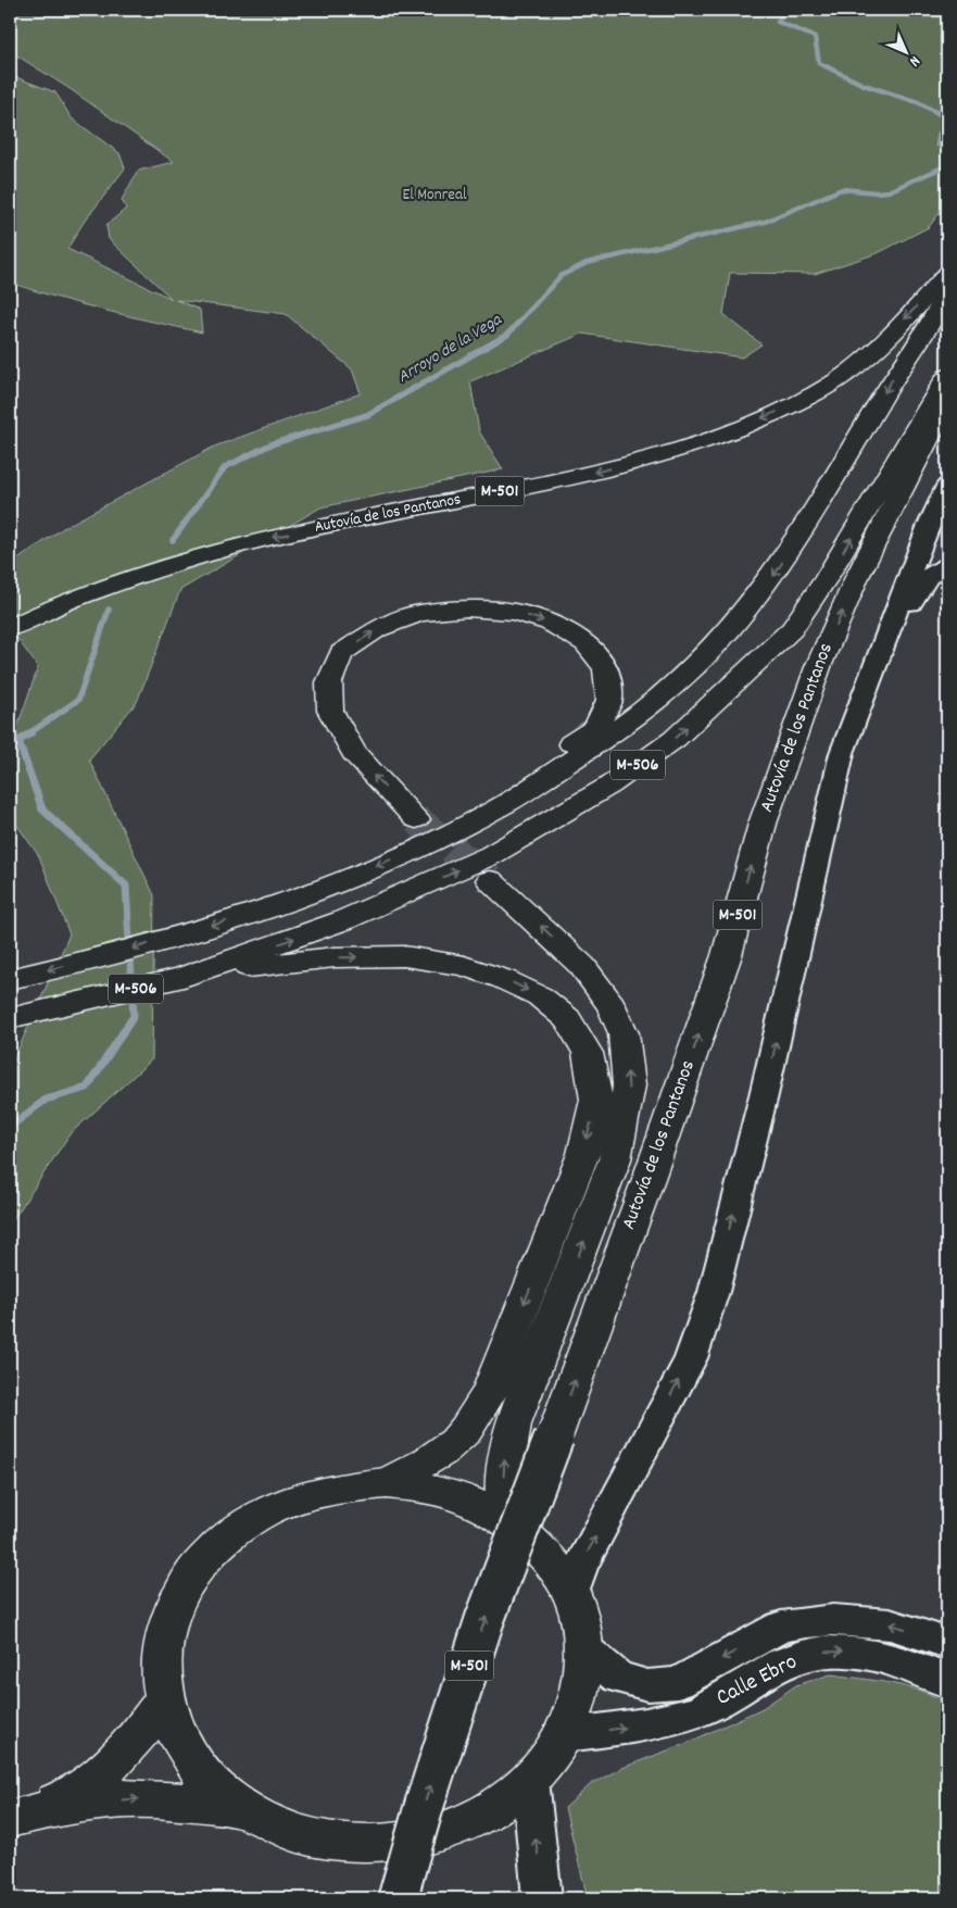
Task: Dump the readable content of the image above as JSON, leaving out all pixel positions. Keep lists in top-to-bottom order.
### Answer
{
  "streets": {
    "main road": ["M-501", "Autovía de los Pantanos", "M-506"],
    "street": ["Calle Ebro"]
  },
  "water": ["Arroyo de la Vega"],
  "parks": ["El Monreal"],
  "north": "bottom right"
}
